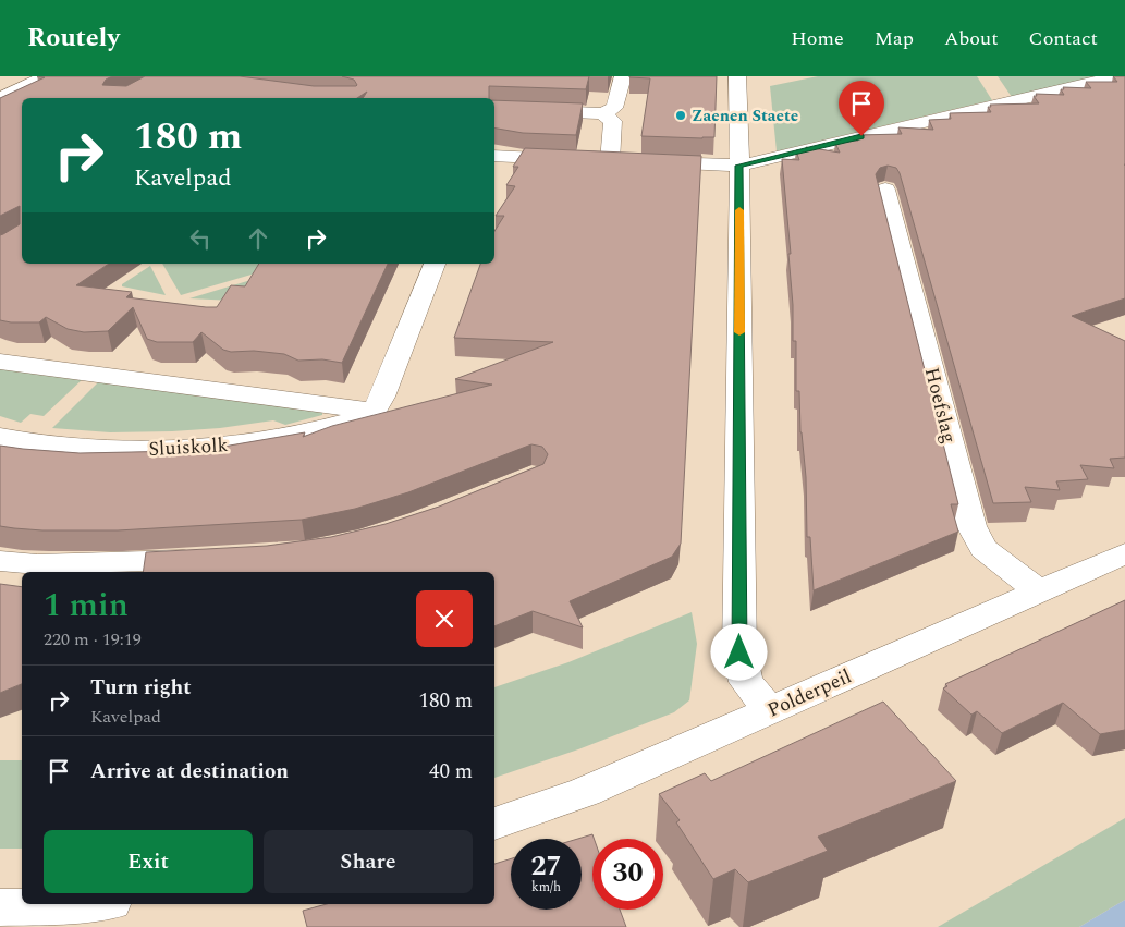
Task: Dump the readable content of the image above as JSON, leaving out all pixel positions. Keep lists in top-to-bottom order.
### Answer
{
  "streets": {
    "street": ["Hoefslag", "Sluiskolk", "Polderpeil"]
  },
  "crossings": [
    ["Hoefslag", "Polderpeil"]
  ],
  "places": ["Zaenen Staete"],
  "page": {
    "header": "Routely",
    "nav": [
      "Home",
      "Map",
      "About",
      "Contact"
    ],
    "turn": ["180 m", "Kavelpad"],
    "heading": ["1 min", "220 m · 19:19"],
    "list": [
      {
        "name": "Turn right",
        "note": "Kavelpad",
        "value": "180 m"
      },
      {
        "name": "Arrive at destination",
        "value": "40 m"
      }
    ],
    "buttons": ["Exit", "Share"],
    "speed": "27 km/h",
    "limit": "30"
  }
}
